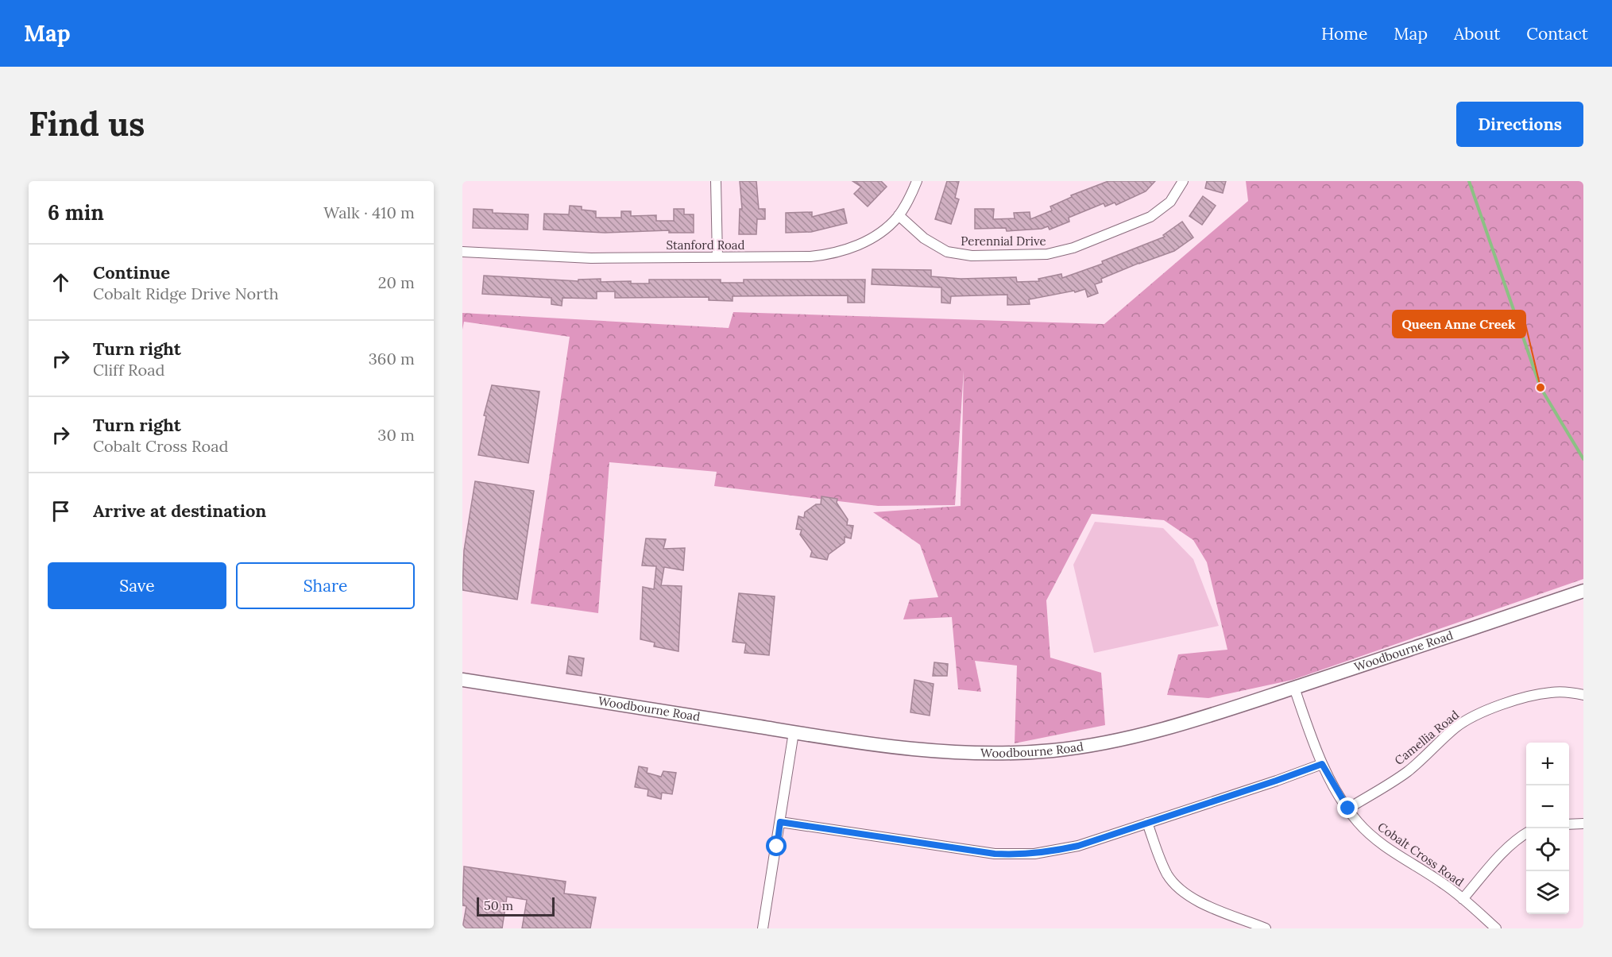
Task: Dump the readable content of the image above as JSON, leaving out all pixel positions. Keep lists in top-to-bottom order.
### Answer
{
  "streets": {
    "main road": ["Woodbourne Road"],
    "street": [
      "Perennial Drive",
      "Stanford Road",
      "Camellia Road",
      "Cobalt Cross Road"
    ]
  },
  "crossings": [
    ["Perennial Drive", "Stanford Road"],
    ["Woodbourne Road", "Cobalt Cross Road"],
    ["Camellia Road", "Cobalt Cross Road"]
  ],
  "places": ["Queen Anne Creek"],
  "scale_bar": "50 m",
  "page": {
    "header": "Map",
    "nav": [
      "Home",
      "Map",
      "About",
      "Contact"
    ],
    "buttons": [
      "Directions",
      ["Save", "Share"]
    ],
    "title": "Find us",
    "heading": ["6 min", "Walk · 410 m"],
    "list": [
      ["Continue", "Cobalt Ridge Drive North", "20 m"],
      ["Turn right", "Cliff Road", "360 m"],
      ["Turn right", "Cobalt Cross Road", "30 m"],
      "Arrive at destination"
    ],
    "map_buttons": ["+", "−"],
    "scale": "50 m"
  }
}
